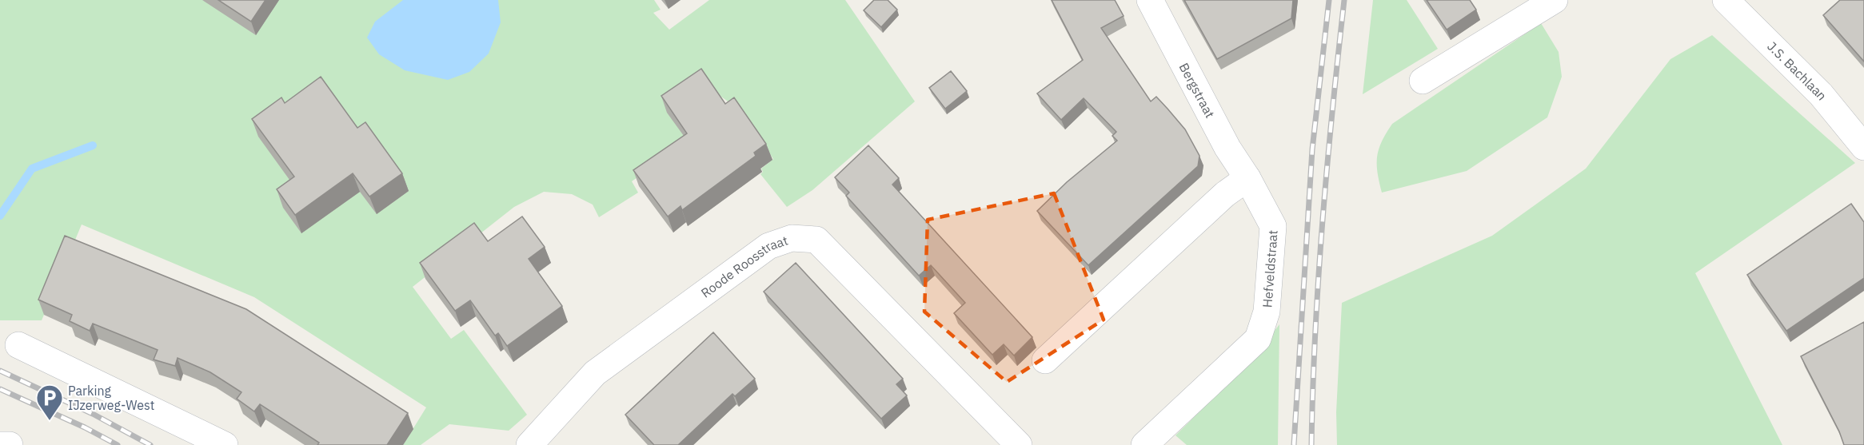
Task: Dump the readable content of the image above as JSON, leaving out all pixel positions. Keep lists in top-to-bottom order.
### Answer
{
  "streets": {
    "street": [
      "J.S. Bachlaan",
      "Bergstraat",
      "Roode Roosstraat",
      "Hefveldstraat"
    ]
  },
  "crossings": [
    ["Bergstraat", "Hefveldstraat"]
  ],
  "places": {
    "parking": ["Parking IJzerweg-West"]
  }
}
